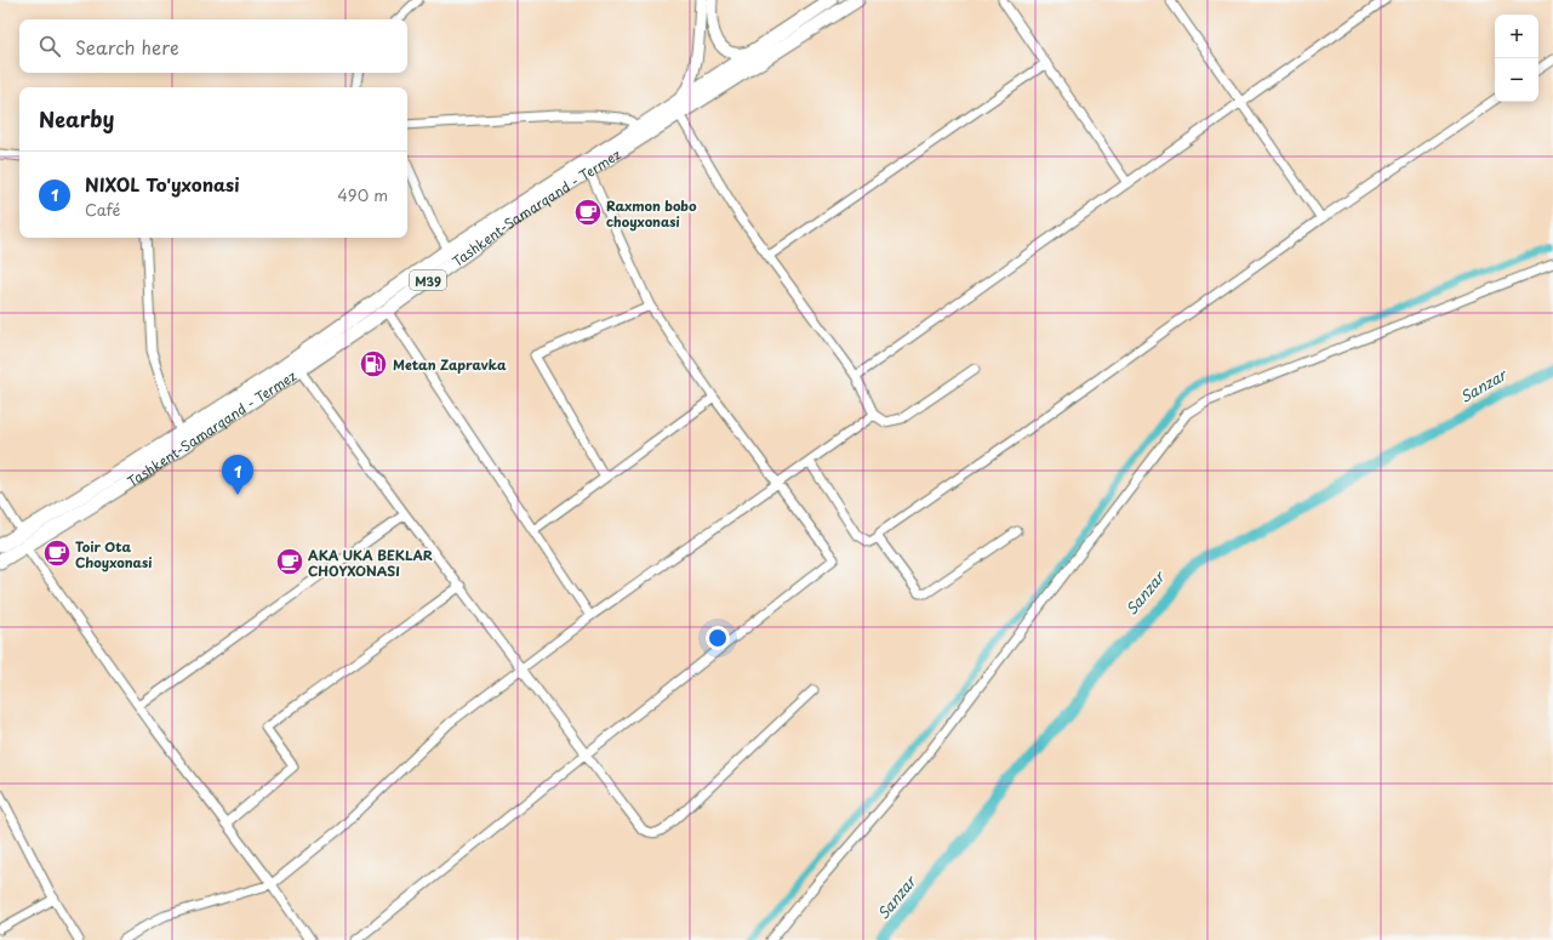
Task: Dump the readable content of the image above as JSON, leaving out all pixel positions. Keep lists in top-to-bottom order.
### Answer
{
  "streets": {
    "highway": ["Tashkent-Samarqand - Termez", "M39"]
  },
  "water": ["Sanzar"],
  "places": {
    "cafe": ["Raxmon bobo choyxonasi", "Toir Ota Choyxonasi", "AKA UKA BEKLAR CHOYXONASI"],
    "fuel station": ["Metan Zapravka"]
  },
  "page": {
    "map_buttons": ["+", "−"],
    "search": "Search here",
    "heading": "Nearby",
    "list": [
      {
        "mark": "1",
        "name": "NIXOL To'yxonasi",
        "note": "Café",
        "value": "490 m"
      }
    ],
    "pins": "1"
  }
}
